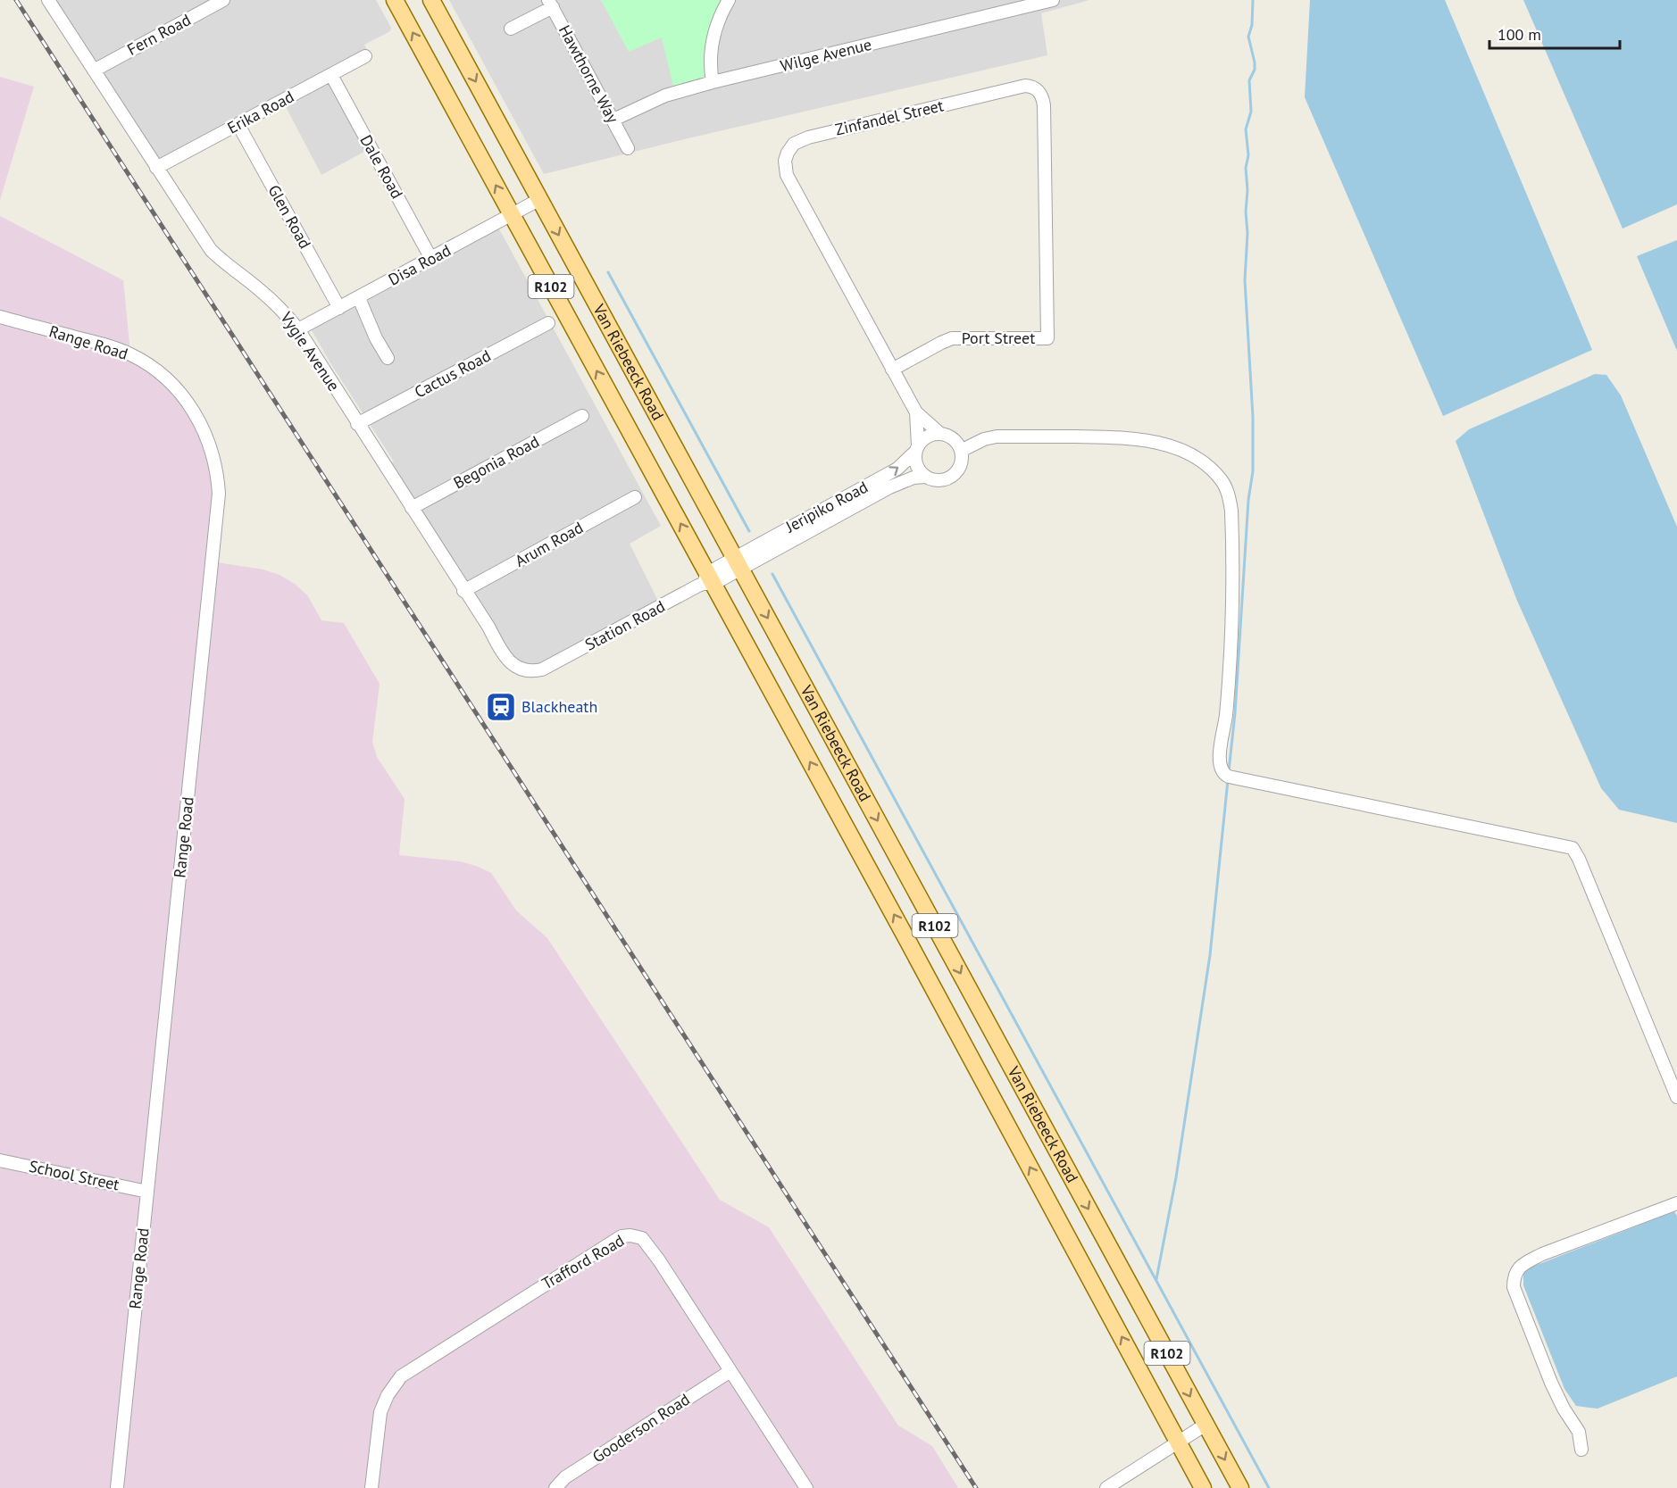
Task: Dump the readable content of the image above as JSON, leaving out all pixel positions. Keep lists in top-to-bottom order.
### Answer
{
  "streets": {
    "main road": ["R102", "Van Riebeeck Road"],
    "street": [
      "Fern Road",
      "Wilge Avenue",
      "Hawthorne Way",
      "Erika Road",
      "Zinfandel Street",
      "Dale Road",
      "Glen Road",
      "Disa Road",
      "Port Street",
      "Range Road",
      "Vygie Avenue",
      "Cactus Road",
      "Begonia Road",
      "Jeripiko Road",
      "Arum Road",
      "Station Road",
      "School Street",
      "Trafford Road",
      "Gooderson Road"
    ]
  },
  "crossings": [
    ["Fern Road", "Vygie Avenue"],
    ["Wilge Avenue", "Hawthorne Way"],
    ["Erika Road", "Dale Road"],
    ["Erika Road", "Glen Road"],
    ["Erika Road", "Vygie Avenue"],
    ["Zinfandel Street", "Port Street"],
    ["Zinfandel Street", "Jeripiko Road"],
    ["Dale Road", "Disa Road"],
    ["Glen Road", "Disa Road"],
    ["Disa Road", "Vygie Avenue"],
    ["Disa Road", "Van Riebeeck Road"],
    ["Range Road", "School Street"],
    ["Vygie Avenue", "Cactus Road"],
    ["Vygie Avenue", "Begonia Road"],
    ["Vygie Avenue", "Arum Road"],
    ["Vygie Avenue", "Station Road"],
    ["Van Riebeeck Road", "Jeripiko Road"],
    ["Van Riebeeck Road", "Station Road"],
    ["Jeripiko Road", "Station Road"],
    ["Trafford Road", "Gooderson Road"]
  ],
  "places": {
    "station": ["Blackheath"]
  },
  "scale_bar": "100 m"
}
